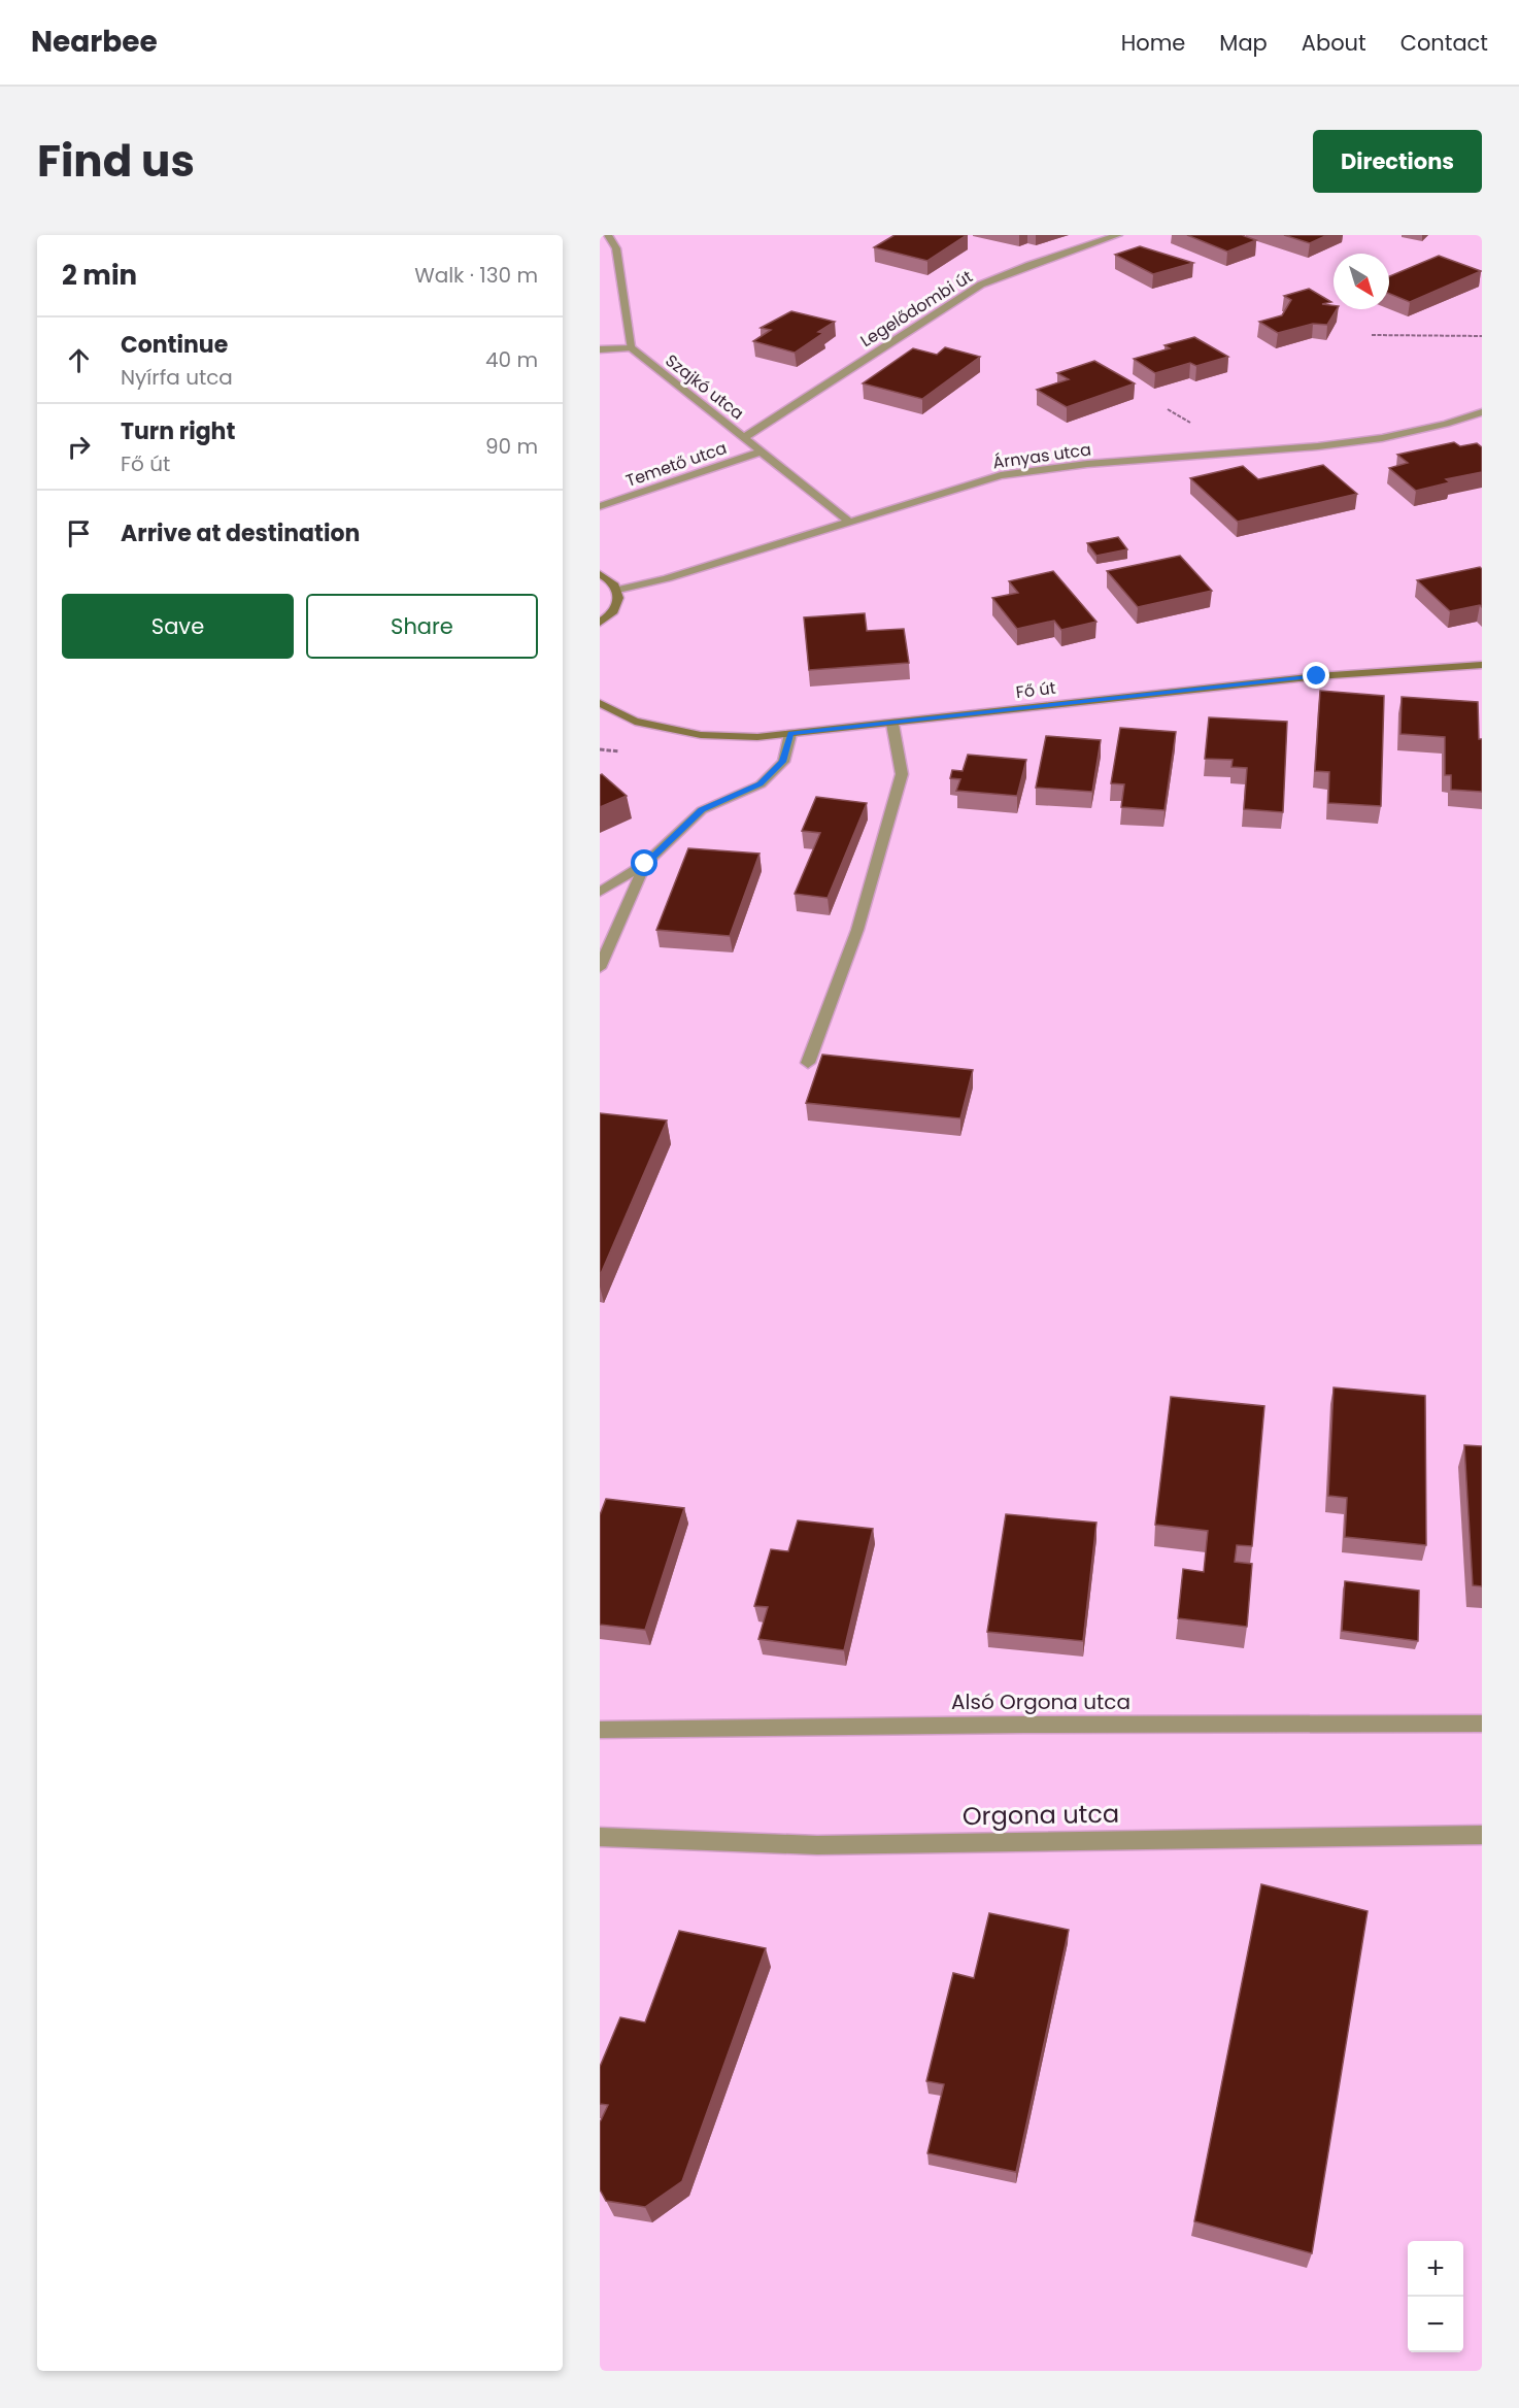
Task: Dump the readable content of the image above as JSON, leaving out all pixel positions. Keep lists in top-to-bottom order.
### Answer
{
  "streets": {
    "main road": ["Fő út"],
    "street": [
      "Legelődombi út",
      "Szajkó utca",
      "Árnyas utca",
      "Temető utca",
      "Alsó Orgona utca",
      "Orgona utca"
    ]
  },
  "crossings": [
    ["Legelődombi út", "Szajkó utca"],
    ["Szajkó utca", "Árnyas utca"],
    ["Szajkó utca", "Temető utca"]
  ],
  "north": "bottom right",
  "page": {
    "header": "Nearbee",
    "nav": [
      "Home",
      "Map",
      "About",
      "Contact"
    ],
    "title": "Find us",
    "buttons": [
      "Directions",
      ["Save", "Share"]
    ],
    "heading": ["2 min", "Walk · 130 m"],
    "list": [
      ["Continue", "Nyírfa utca", "40 m"],
      ["Turn right", "Fő út", "90 m"],
      "Arrive at destination"
    ],
    "map_buttons": ["+", "−"]
  }
}
